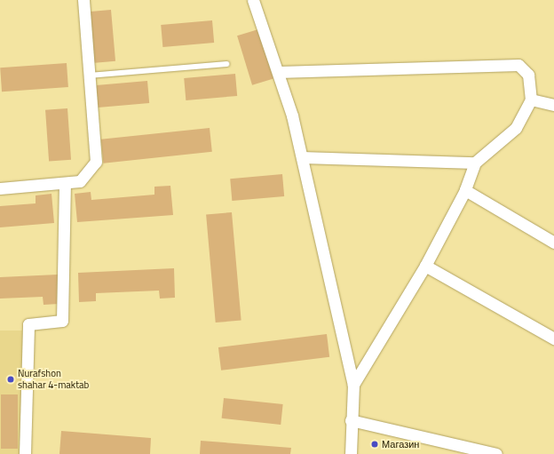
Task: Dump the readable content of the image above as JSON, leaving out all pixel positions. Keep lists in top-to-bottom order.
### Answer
{
  "places": ["Nurafshon shahar 4-maktab", "Магазин"]
}
